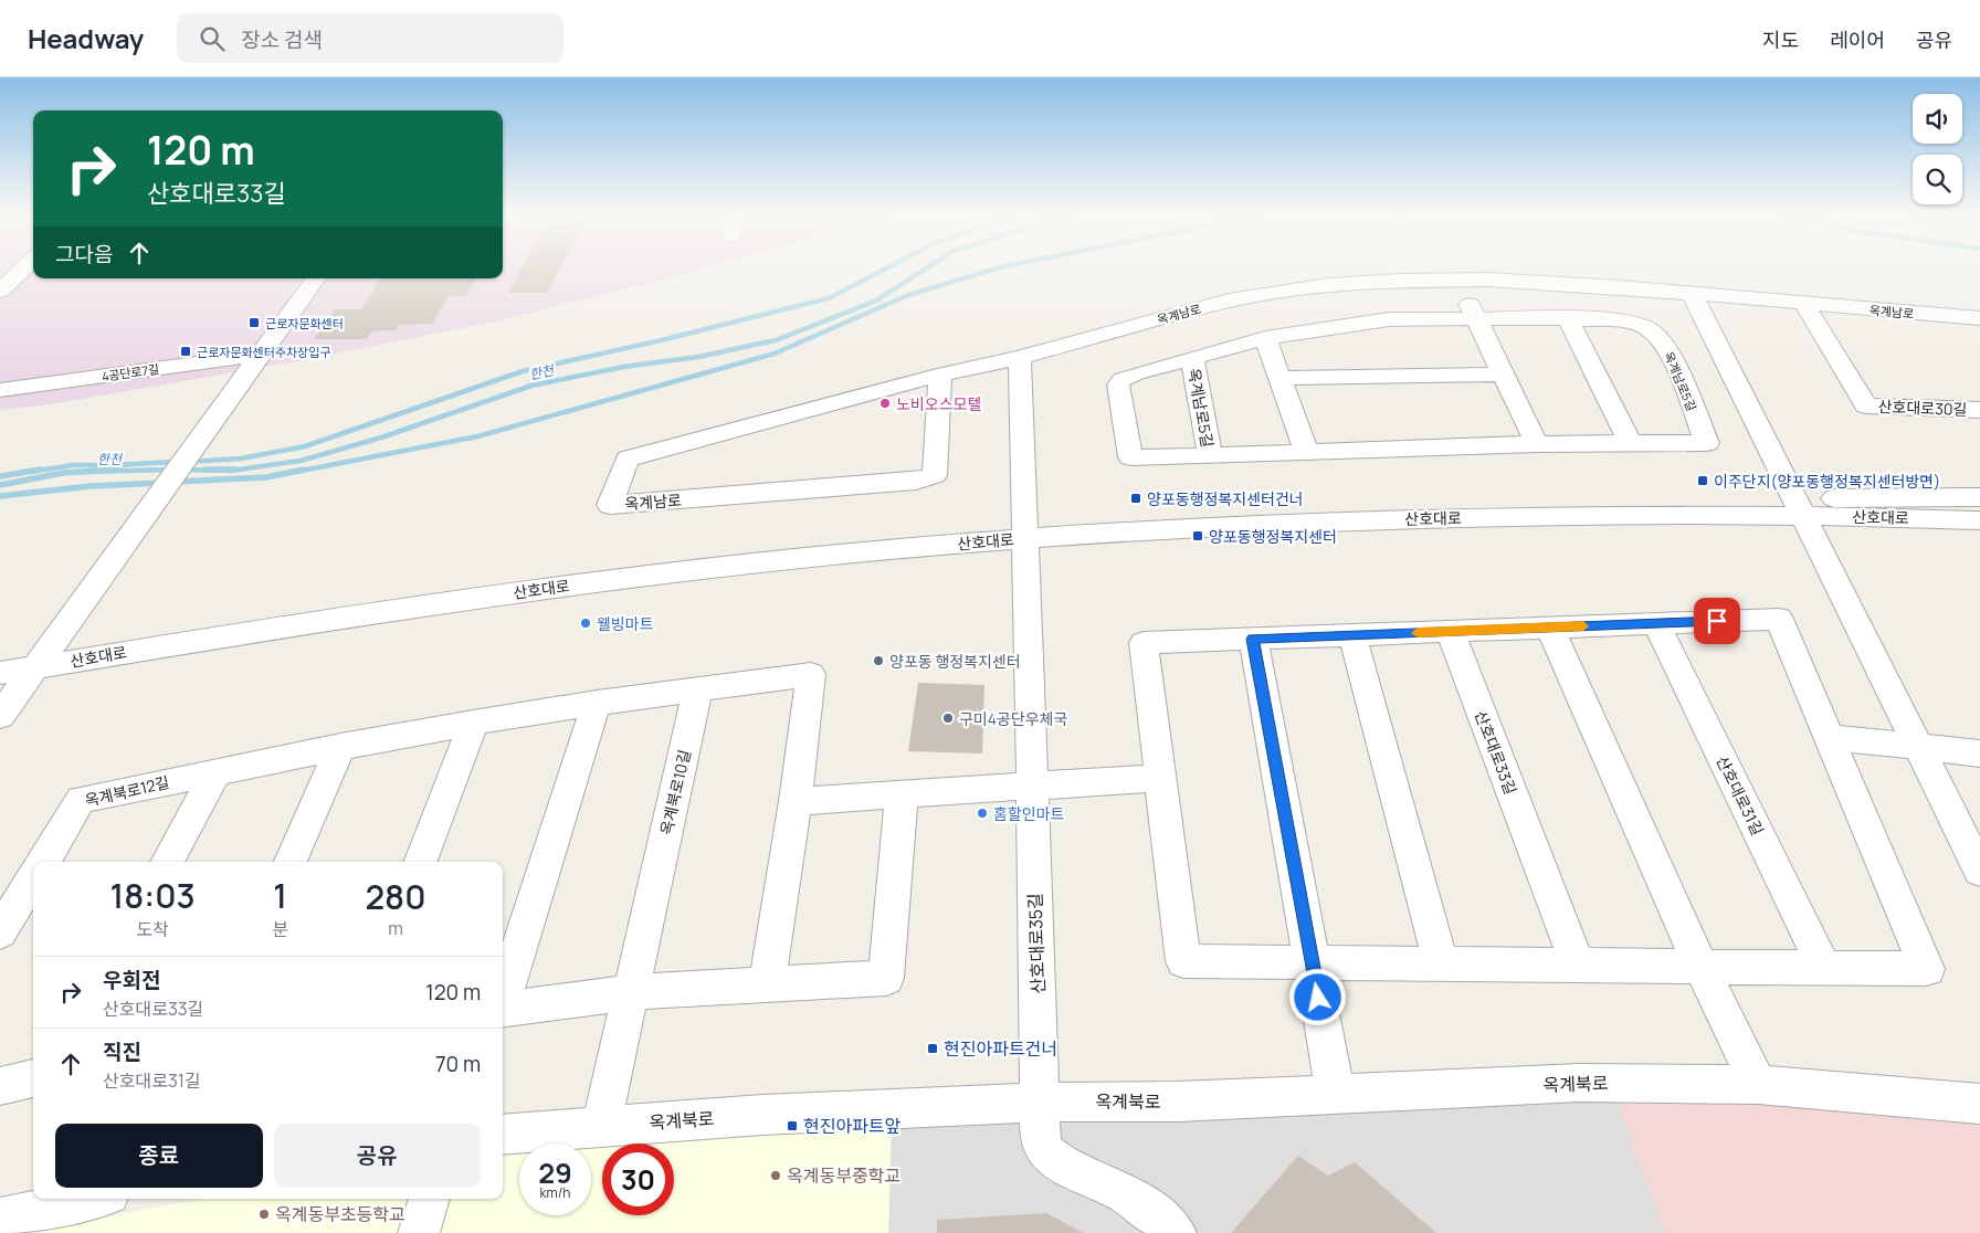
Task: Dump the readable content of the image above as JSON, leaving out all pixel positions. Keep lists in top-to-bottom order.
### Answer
{
  "streets": {
    "street": [
      "옥계남로",
      "4공단로7길",
      "옥계남로5길",
      "산호대로30길",
      "산호대로",
      "산호대로33길",
      "옥계북로12길",
      "옥계북로10길",
      "산호대로31길",
      "산호대로35길",
      "옥계북로"
    ]
  },
  "crossings": [
    ["옥계남로", "산호대로30길"],
    ["산호대로", "산호대로35길"],
    ["옥계북로10길", "옥계북로"],
    ["산호대로35길", "옥계북로"]
  ],
  "water": ["한천"],
  "places": {
    "transit": [
      "근로자문화센터",
      "근로자문화센터주차장입구",
      "이주단지(양포동행정복지센터방면)",
      "양포동행정복지센터건너",
      "양포동행정복지센터",
      "현진아파트건너",
      "현진아파트앞"
    ],
    "other": [
      "노비오스모텔",
      "웰빙마트",
      "양포동 행정복지센터",
      "구미4공단우체국",
      "홈할인마트",
      "옥계동부중학교",
      "옥계동부초등학교"
    ]
  },
  "page": {
    "header": "Headway",
    "search": "장소 검색",
    "nav": ["지도", "레이어", "공유"],
    "turn": ["120 m", "산호대로33길"],
    "then": "그다음",
    "eta": [
      "18:03",
      "도착",
      "1",
      "분",
      "280",
      "m"
    ],
    "list": [
      {
        "name": "우회전",
        "note": "산호대로33길",
        "value": "120 m"
      },
      {
        "name": "직진",
        "note": "산호대로31길",
        "value": "70 m"
      }
    ],
    "buttons": ["종료", "공유"],
    "speed": "29 km/h",
    "limit": "30"
  }
}
